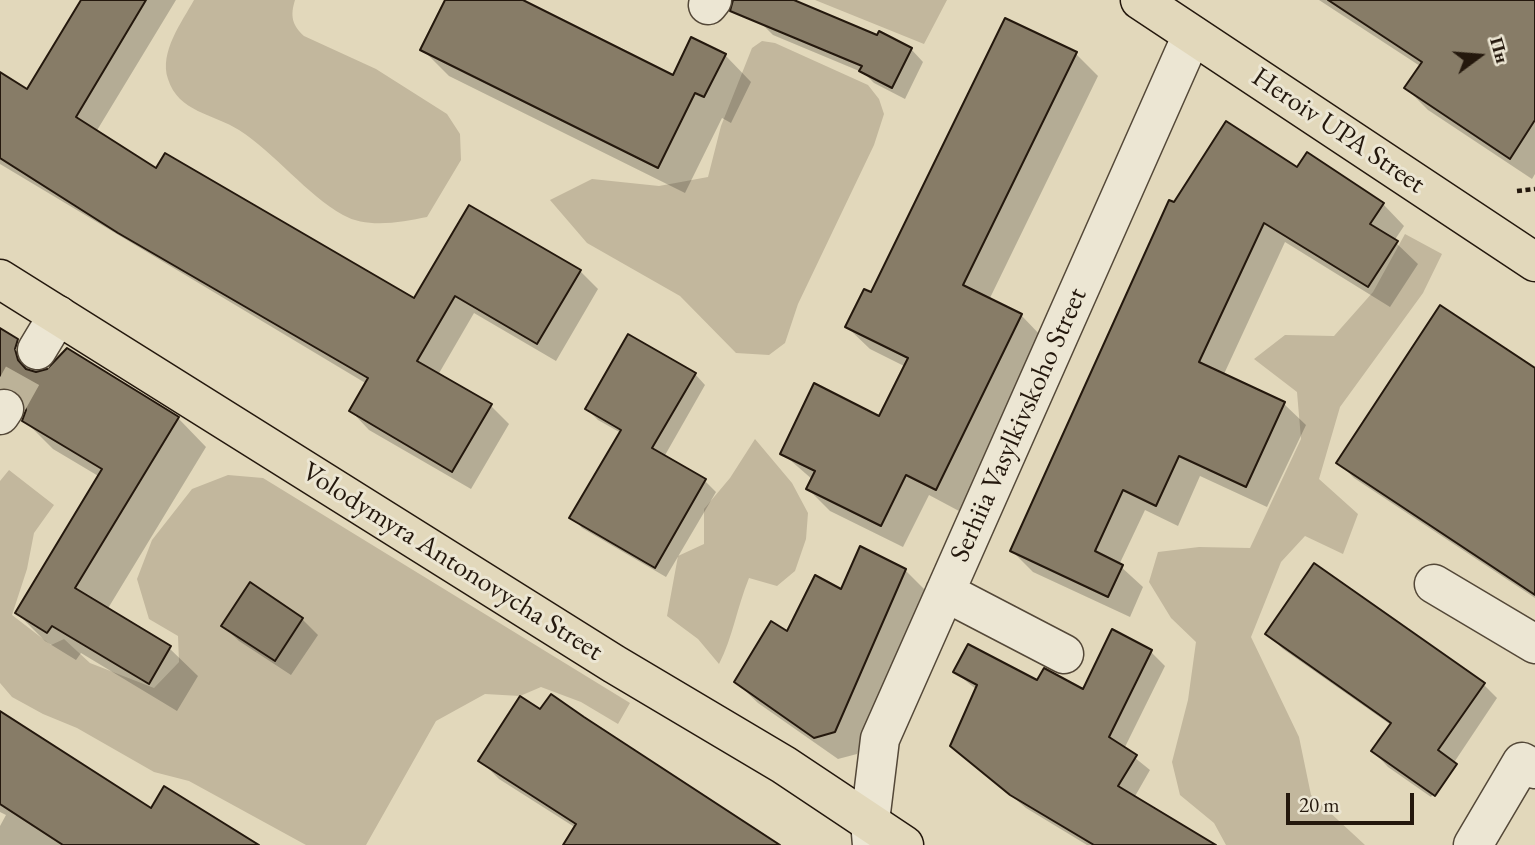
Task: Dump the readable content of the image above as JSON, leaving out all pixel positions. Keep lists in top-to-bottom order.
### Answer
{
  "streets": {
    "main road": ["Heroiv UPA Street", "Volodymyra Antonovycha Street"],
    "street": ["Serhiia Vasylkivskoho Street"]
  },
  "crossings": [
    ["Heroiv UPA Street", "Serhiia Vasylkivskoho Street"],
    ["Serhiia Vasylkivskoho Street", "Volodymyra Antonovycha Street"]
  ],
  "scale_bar": "20 m",
  "north": "right"
}
